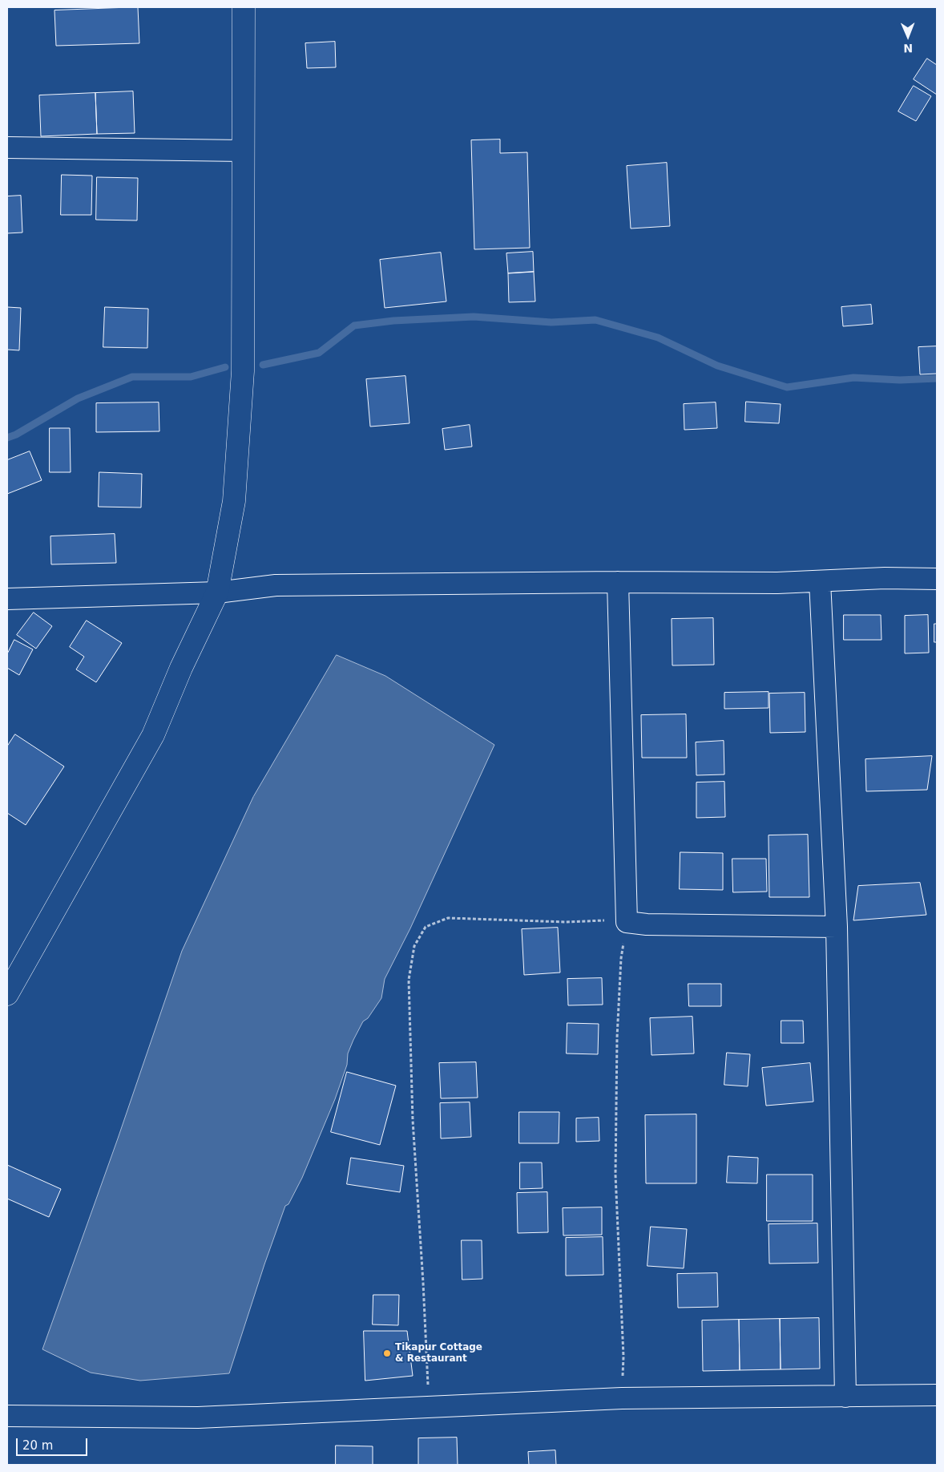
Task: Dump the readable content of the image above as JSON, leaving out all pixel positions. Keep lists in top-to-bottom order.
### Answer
{
  "places": ["Tikapur Cottage & Restaurant"],
  "scale_bar": "20 m",
  "north": "bottom"
}
